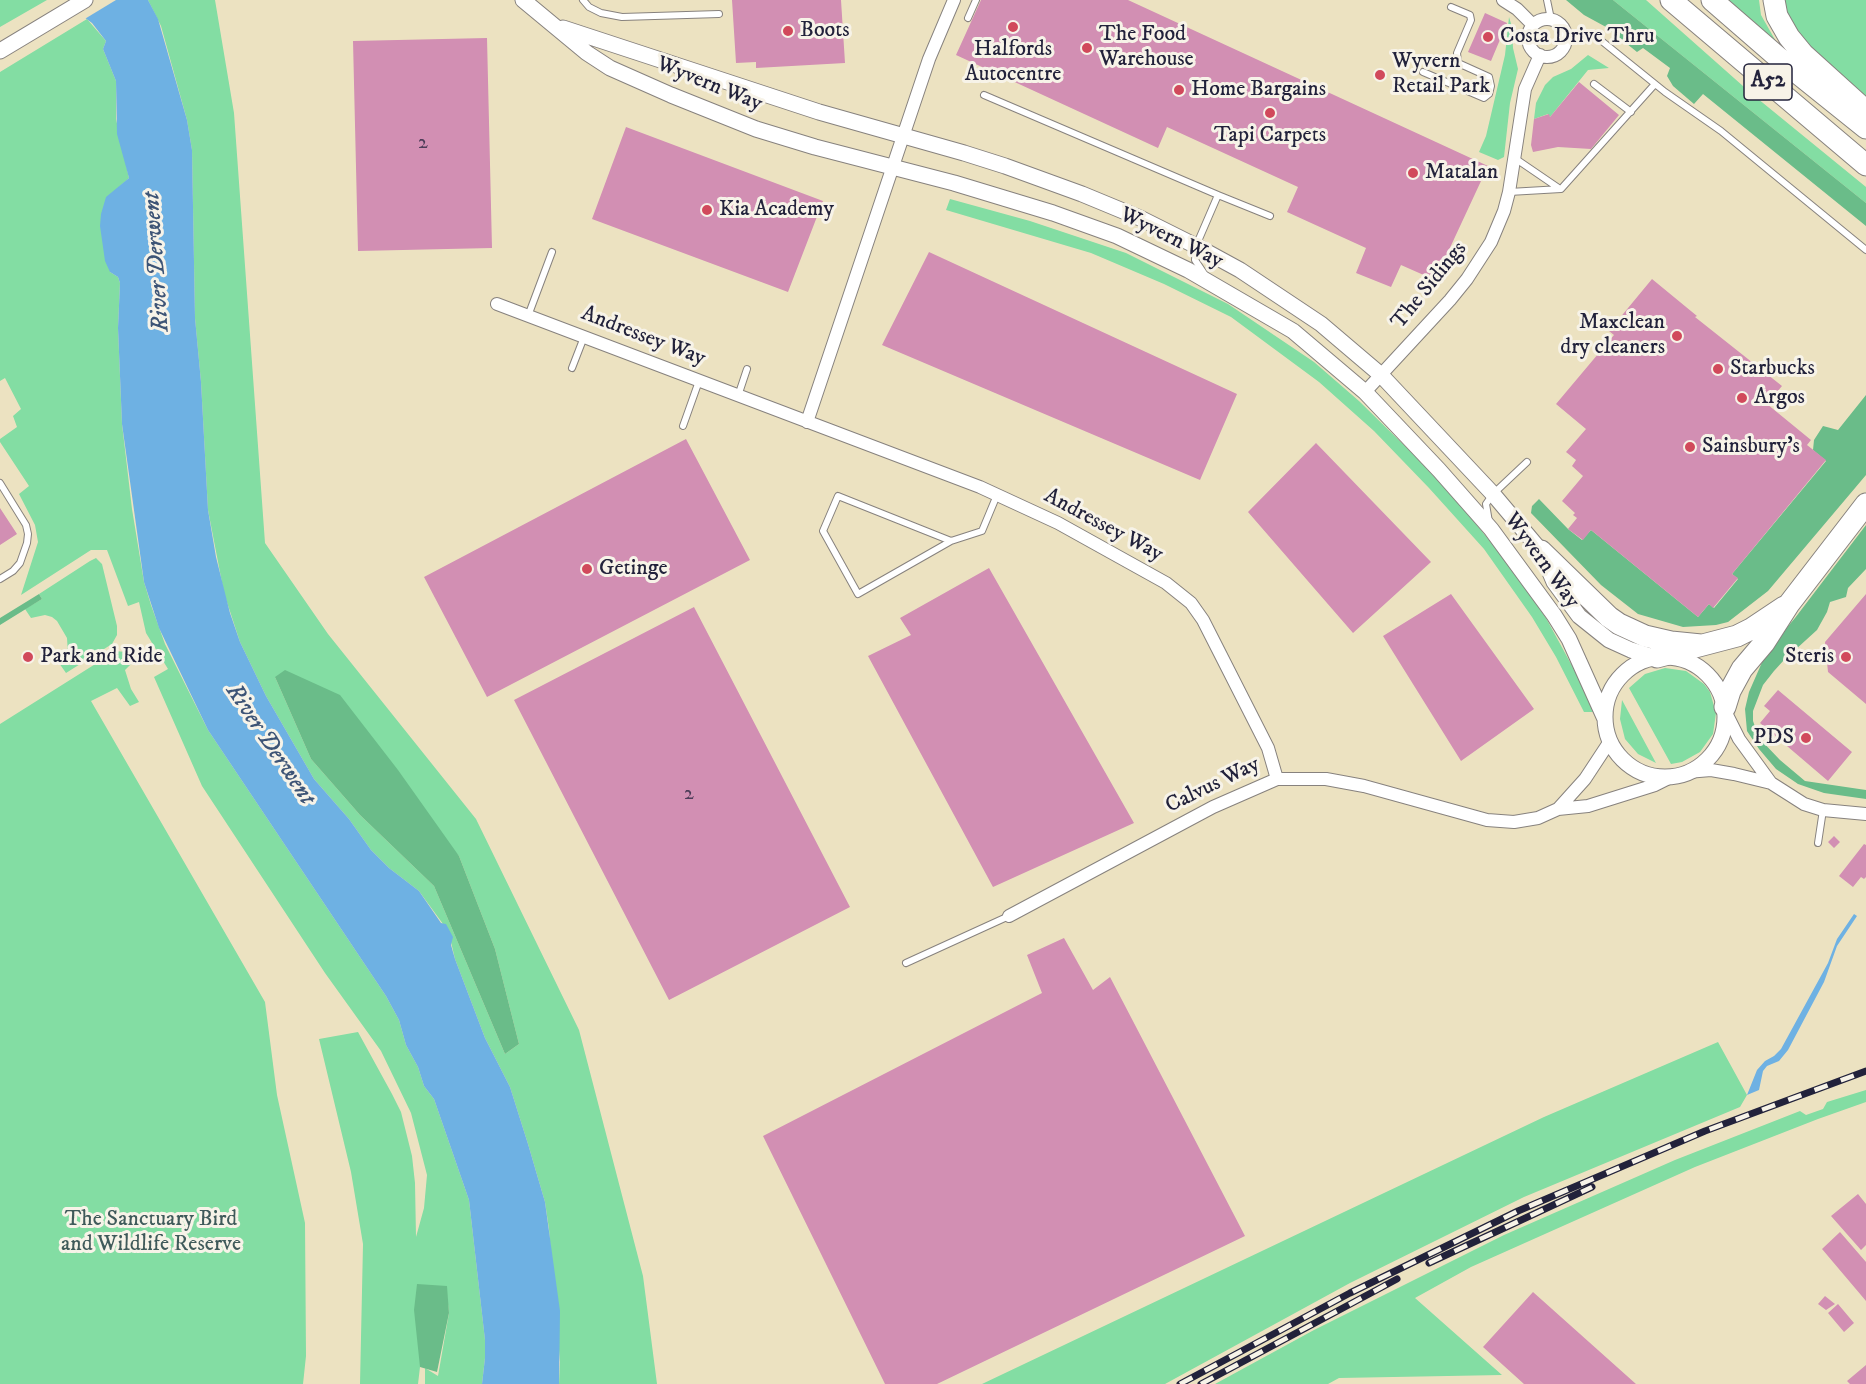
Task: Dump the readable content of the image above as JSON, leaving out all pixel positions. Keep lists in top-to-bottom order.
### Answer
{
  "streets": {
    "highway": ["A52"],
    "street": [
      "Wyvern Way",
      "The Sidings",
      "Andressey Way",
      "Calvus Way"
    ]
  },
  "crossings": [
    ["Wyvern Way", "The Sidings"],
    ["Wyvern Way", "Calvus Way"],
    ["Andressey Way", "Calvus Way"]
  ],
  "water": ["River Derwent"],
  "parks": ["The Sanctuary Bird and Wildlife Reserve"],
  "places": [
    "Halfords Autocentre",
    "Boots",
    "Costa Drive Thru",
    "The Food Warehouse",
    "Wyvern Retail Park",
    "Home Bargains",
    "Tapi Carpets",
    "Matalan",
    "Kia Academy",
    "Maxclean dry cleaners",
    "Starbucks",
    "Argos",
    "Sainsbury's",
    "Getinge",
    "Park and Ride",
    "Steris",
    "PDS"
  ],
  "house_numbers": ["2", "2"]
}
